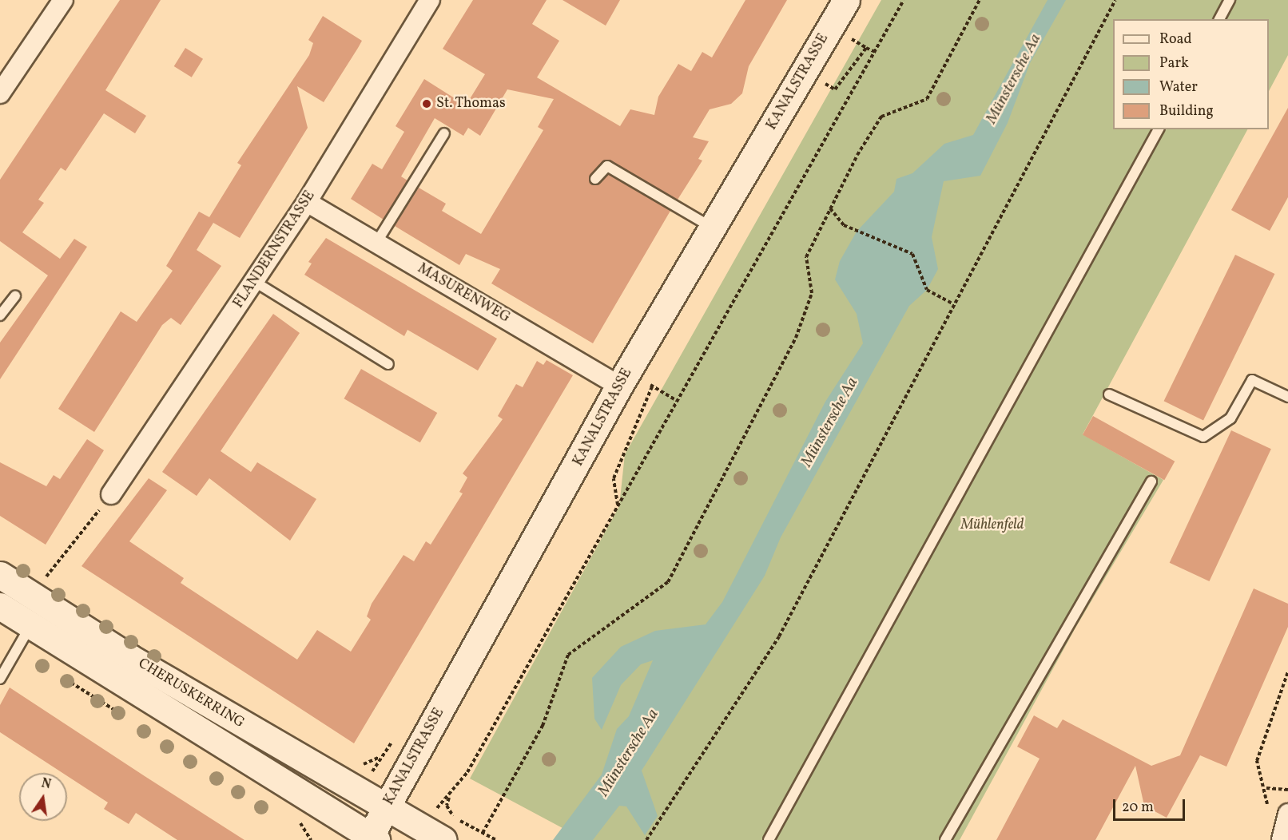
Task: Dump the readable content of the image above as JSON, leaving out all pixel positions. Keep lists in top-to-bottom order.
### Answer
{
  "streets": {
    "main road": ["KANALSTRASSE", "CHERUSKERRING"],
    "street": ["FLANDERNSTRASSE", "MASURENWEG"]
  },
  "crossings": [
    ["KANALSTRASSE", "MASURENWEG"],
    ["KANALSTRASSE", "CHERUSKERRING"],
    ["FLANDERNSTRASSE", "MASURENWEG"]
  ],
  "water": ["Münstersche Aa"],
  "parks": ["Mühlenfeld"],
  "places": ["St. Thomas"],
  "legend": [
    "Road",
    "Park",
    "Water",
    "Building"
  ],
  "scale_bar": "20 m",
  "north": "top"
}
